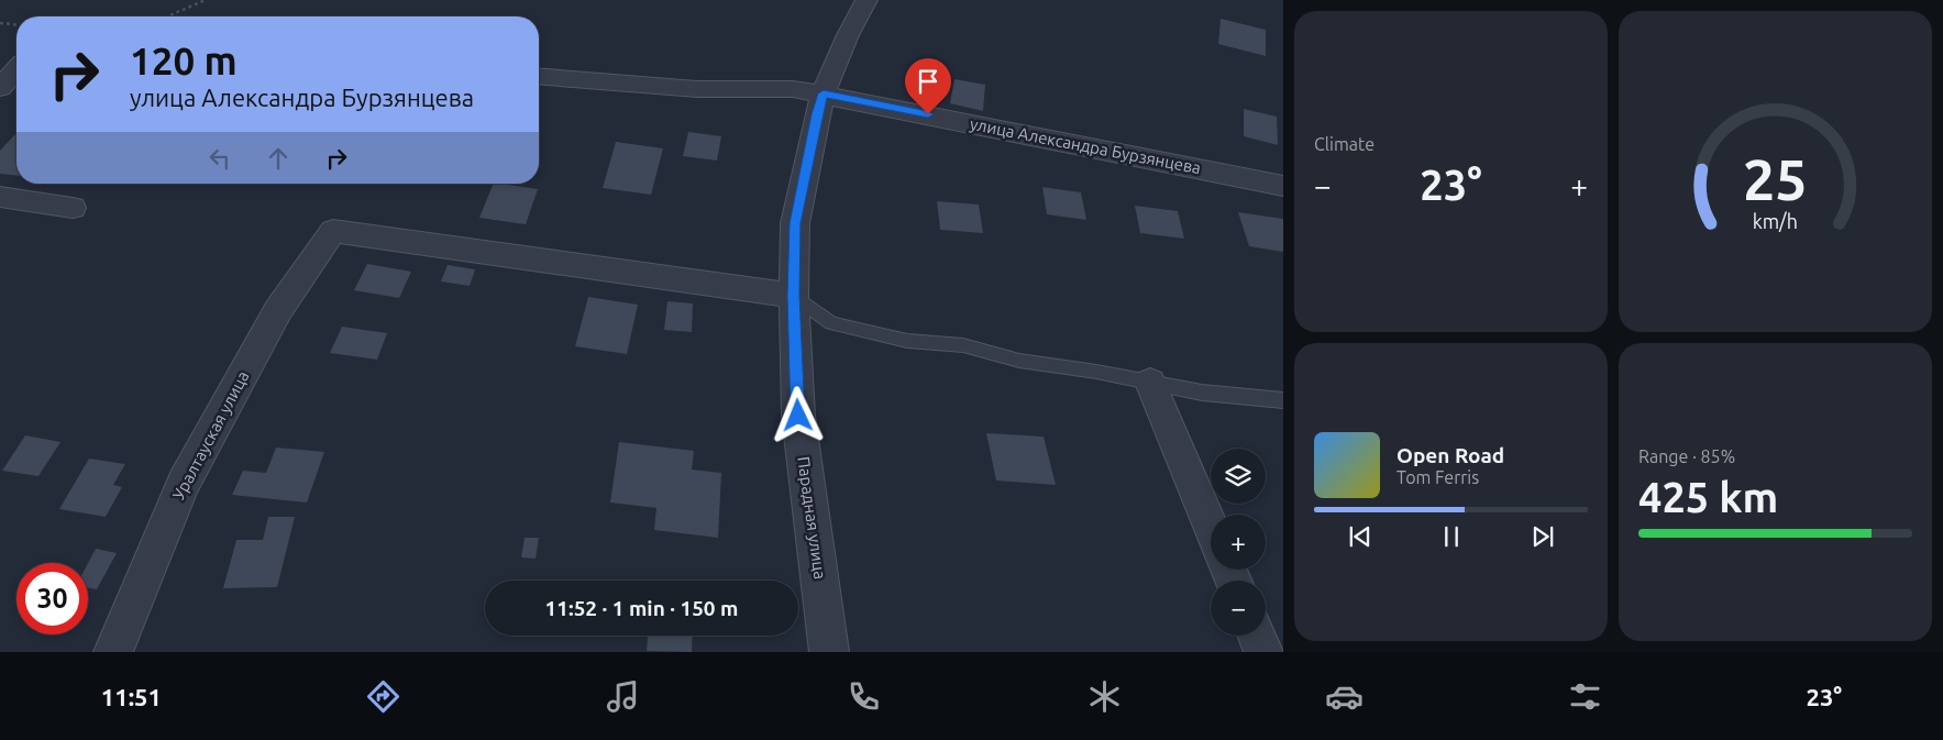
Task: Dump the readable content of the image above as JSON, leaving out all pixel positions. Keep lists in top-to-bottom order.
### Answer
{
  "streets": {
    "street": ["улица Александра Бурзянцева", "Уралтауская улица", "Парадная улица"]
  },
  "crossings": [
    ["улица Александра Бурзянцева", "Парадная улица"],
    ["Уралтауская улица", "Парадная улица"]
  ],
  "page": {
    "tile": [
      "Climate",
      ["Range · 85%", "425 km"]
    ],
    "turn": ["120 m", "улица Александра Бурзянцева"],
    "heat": ["−", "23°", "+"],
    "song": ["Open Road", "Tom Ferris"],
    "map_buttons": ["+", "−"],
    "limit": "30",
    "trip": "11:52 · 1 min · 150 m",
    "tabs": ["11:51", "23°"],
    "gauge": ["25", "km/h"]
  }
}
